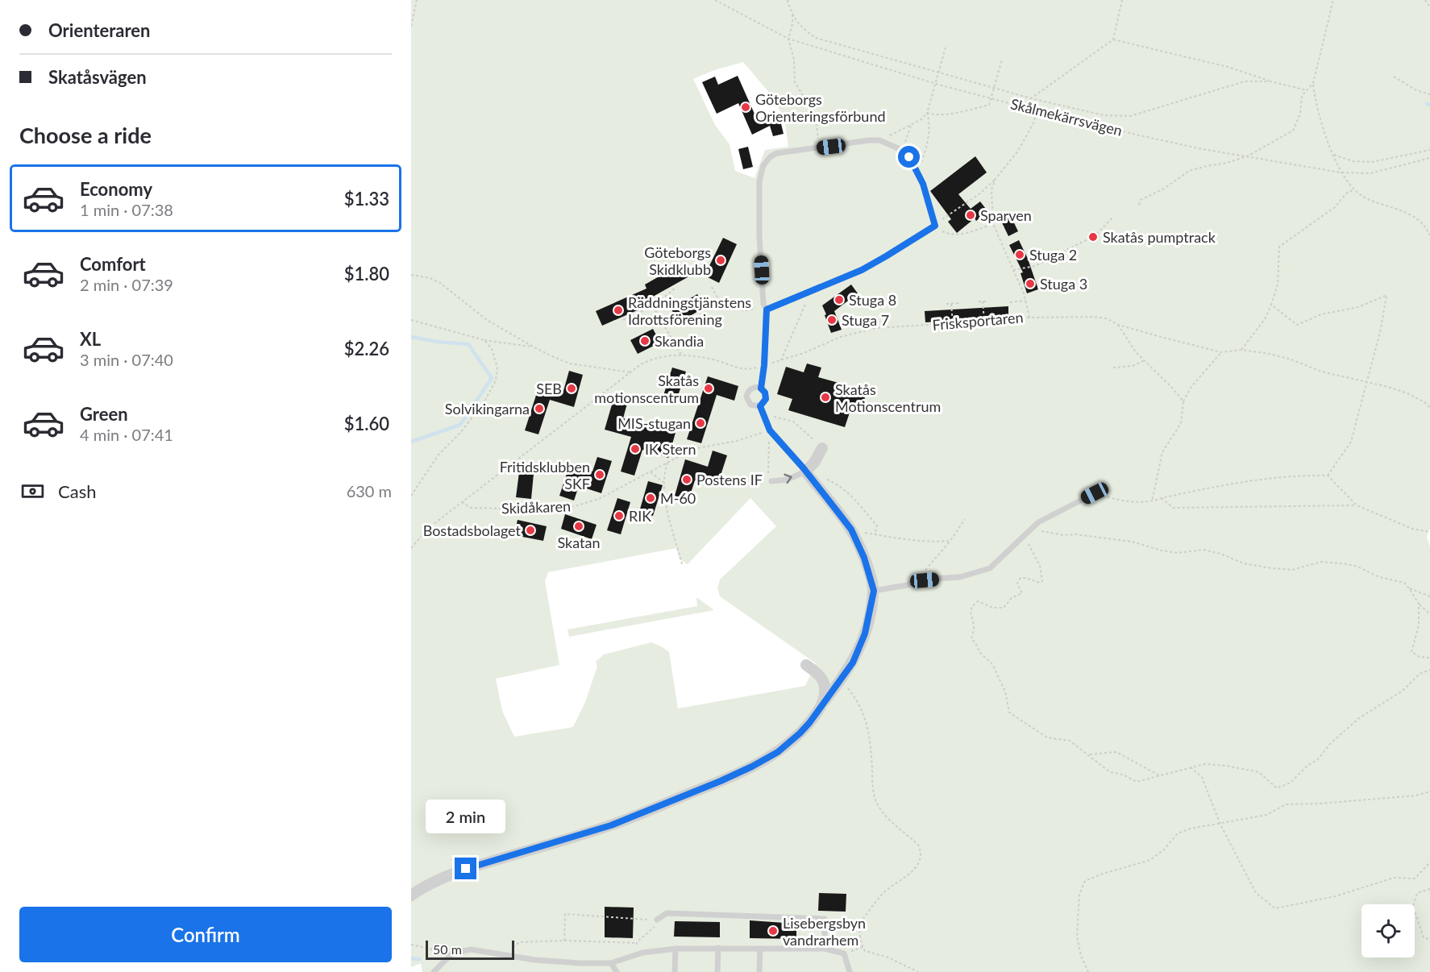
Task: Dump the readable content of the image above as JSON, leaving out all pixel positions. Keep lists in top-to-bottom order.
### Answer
{
  "streets": {
    "path": ["Skålmekärrsvägen", "Frisksportaren", "Skidåkaren"]
  },
  "crossings": [
    ["Frisksportaren", "Skidåkaren"]
  ],
  "places": [
    "Göteborgs Orienteringsförbund",
    "Sparven",
    "Skatås pumptrack",
    "Stuga 2",
    "Göteborgs Skidklubb",
    "Stuga 3",
    "Stuga 8",
    "Räddningstjänstens Idrottsförening",
    "Stuga 7",
    "Skandia",
    "SEB",
    "Skatås motionscentrum",
    "Skatås Motionscentrum",
    "Solvikingarna",
    "MIS-stugan",
    "IK Stern",
    "Fritidsklubben SKF",
    "Postens IF",
    "M-60",
    "RIK",
    "Skatan",
    "Bostadsbolaget",
    "Lisebergsbyn vandrarhem"
  ],
  "scale_bar": "50 m",
  "page": {
    "banner": ["Orienteraren", "Skatåsvägen"],
    "heading": "Choose a ride",
    "list": [
      {
        "name": "Economy",
        "note": "1 min · 07:38",
        "value": "$1.33"
      },
      {
        "name": "Comfort",
        "note": "2 min · 07:39",
        "value": "$1.80"
      },
      {
        "name": "XL",
        "note": "3 min · 07:40",
        "value": "$2.26"
      },
      {
        "name": "Green",
        "note": "4 min · 07:41",
        "value": "$1.60"
      }
    ],
    "pay": ["Cash", "630 m"],
    "bubble": "2 min",
    "buttons": "Confirm",
    "scale": "50 m"
  }
}
